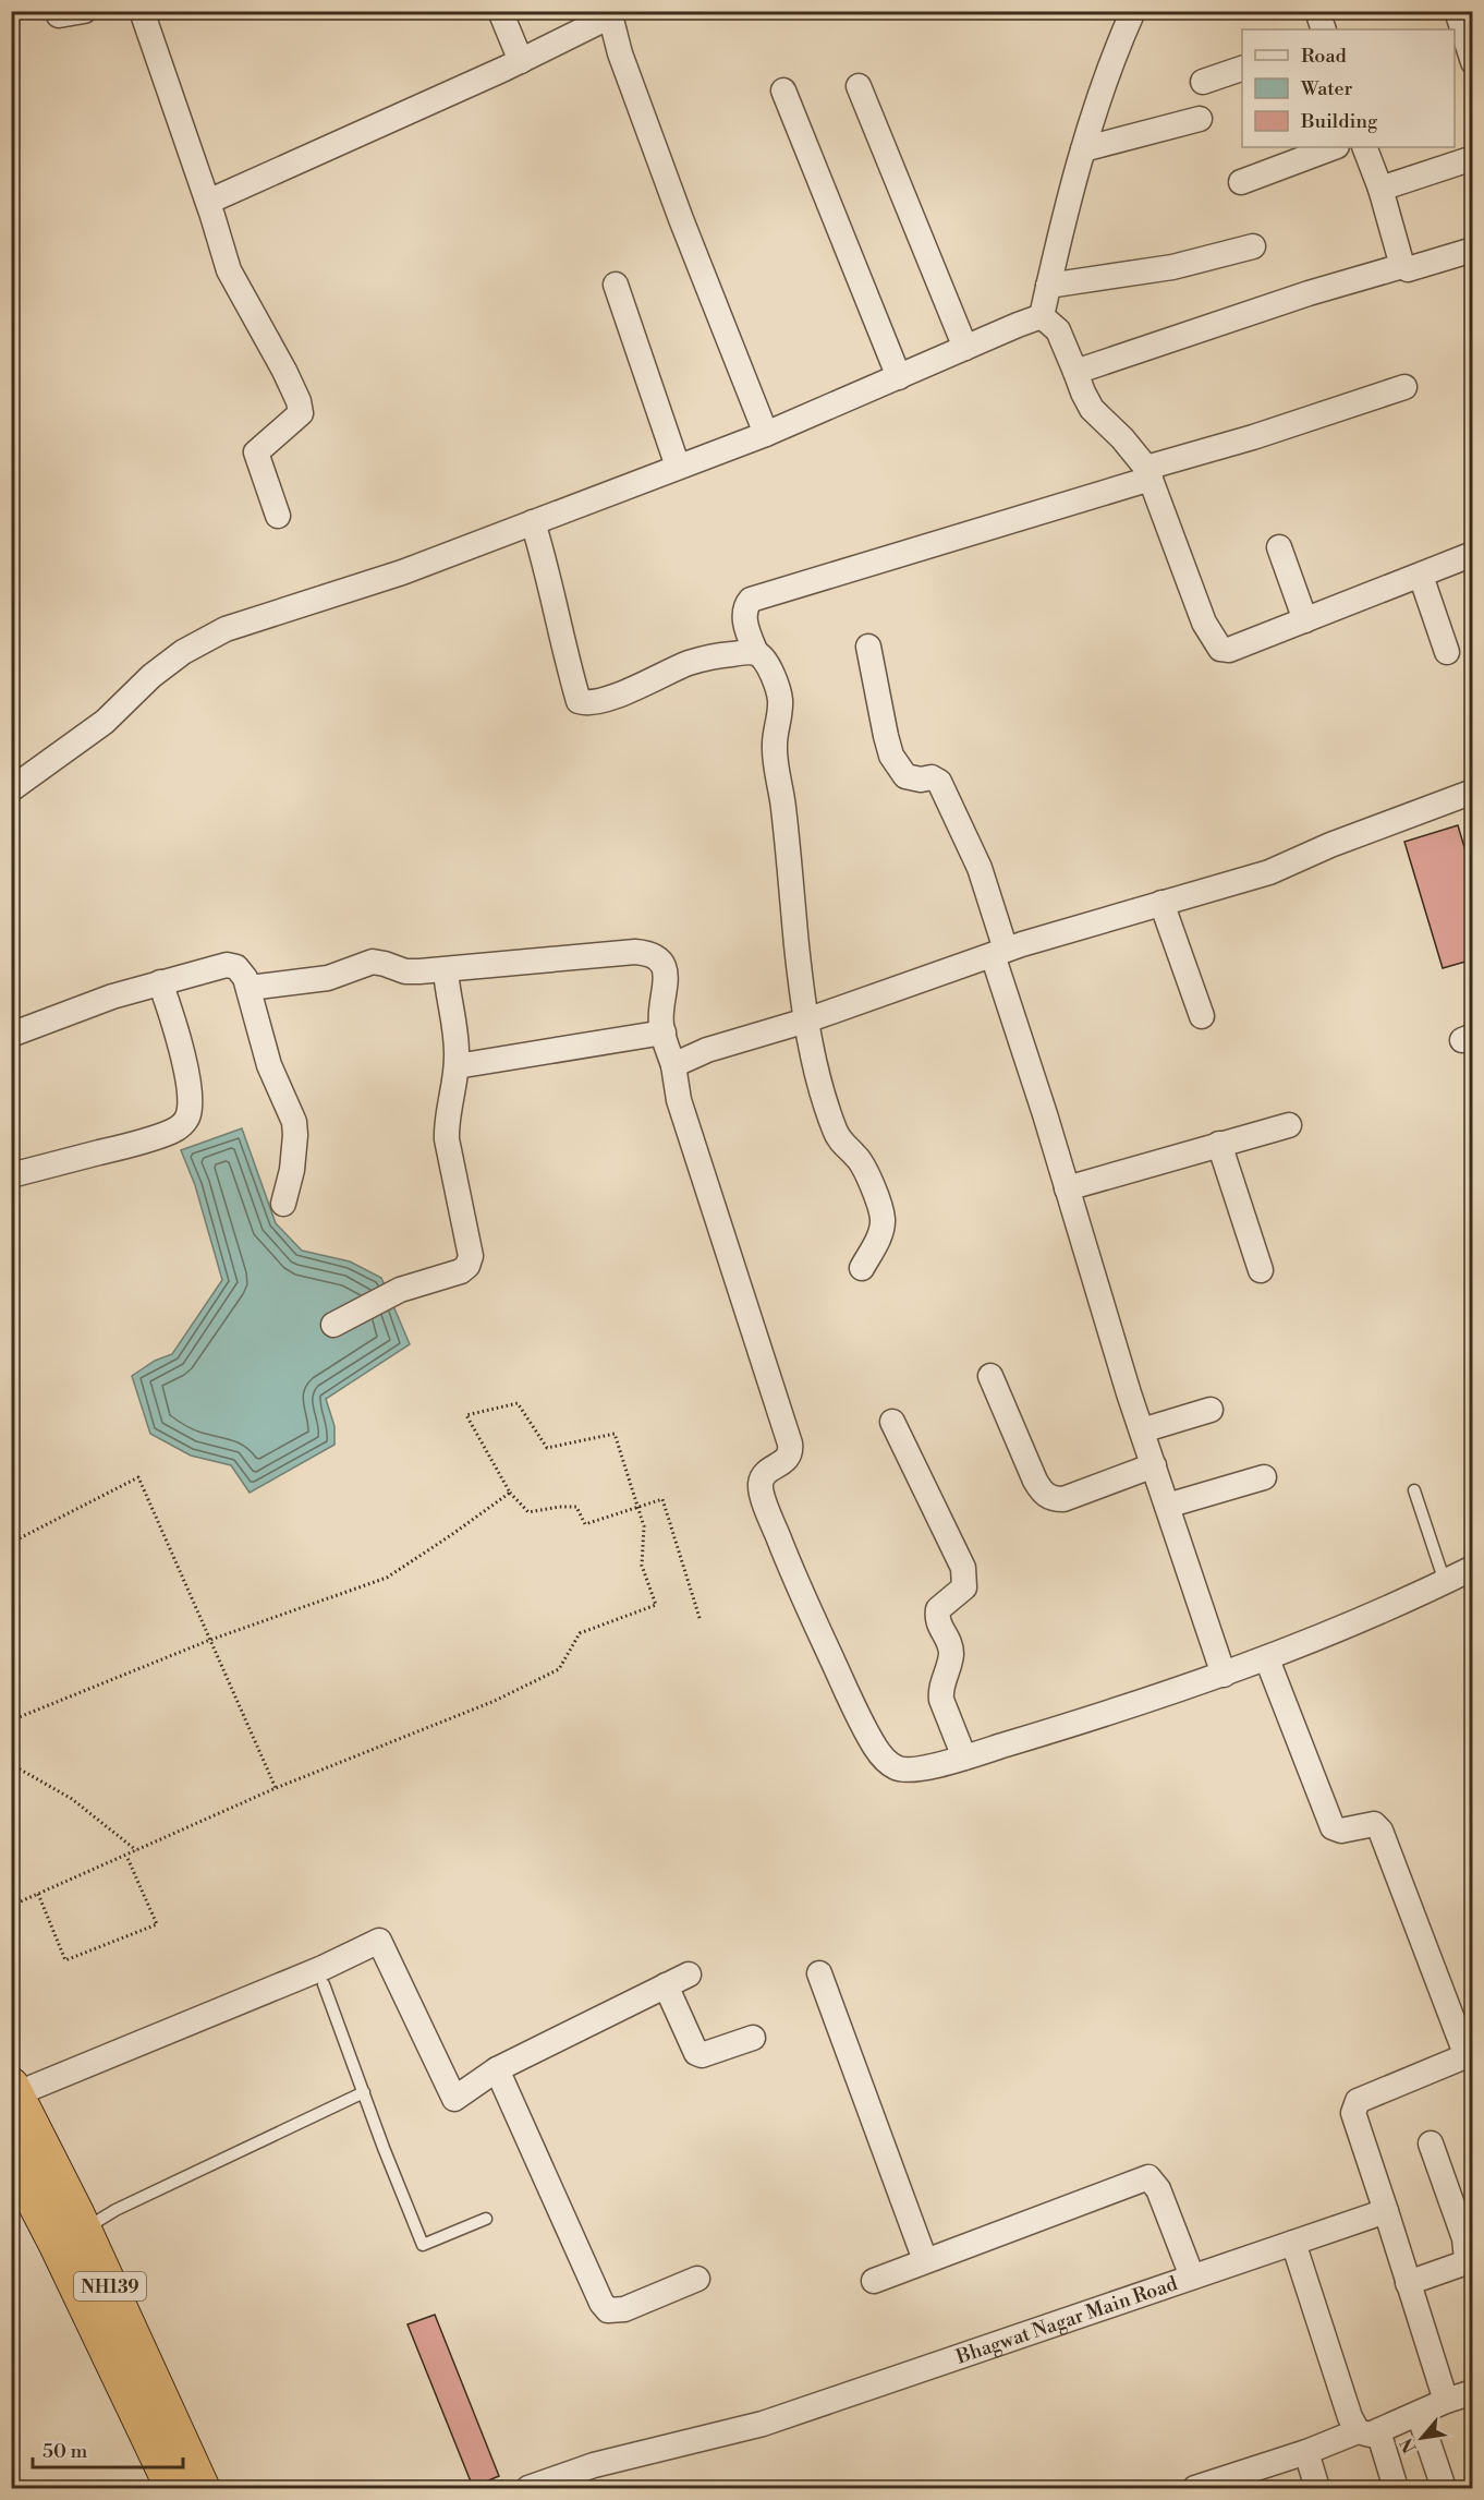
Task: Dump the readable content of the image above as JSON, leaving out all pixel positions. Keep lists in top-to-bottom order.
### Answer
{
  "streets": {
    "highway": ["NH139"],
    "street": ["Bhagwat Nagar Main Road"]
  },
  "legend": ["Road", "Water", "Building"],
  "scale_bar": "50 m",
  "north": "bottom left"
}
